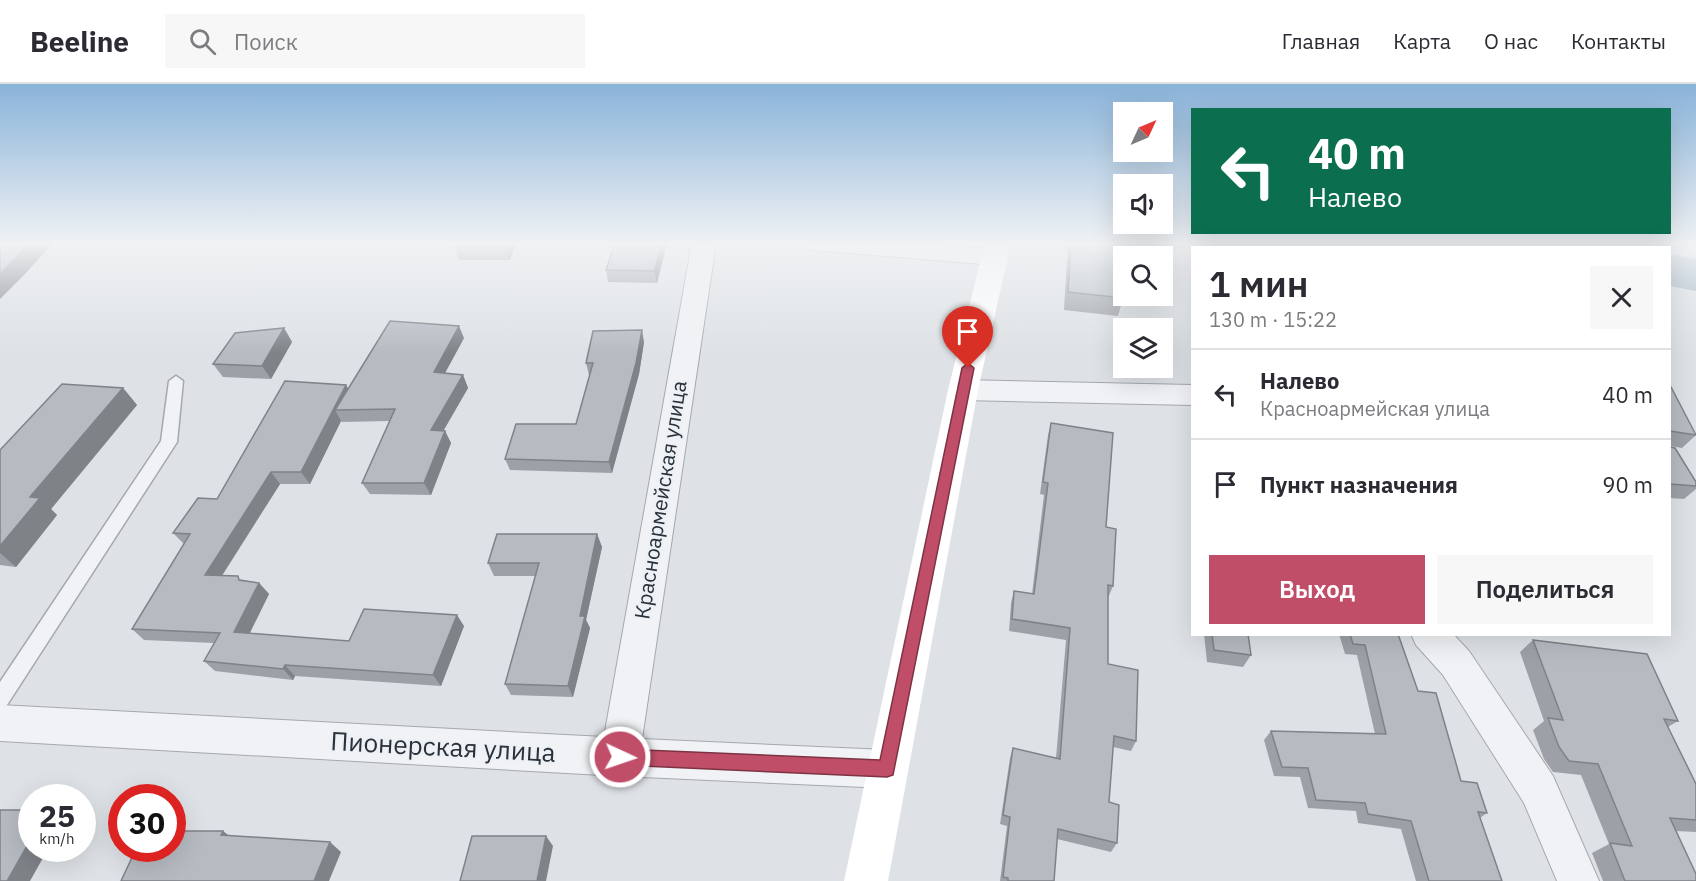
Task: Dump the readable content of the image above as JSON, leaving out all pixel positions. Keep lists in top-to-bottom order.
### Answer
{
  "streets": {
    "street": ["Красноармейская улица", "Пионерская улица"]
  },
  "crossings": [
    ["Красноармейская улица", "Пионерская улица"]
  ],
  "north": "top right",
  "page": {
    "header": "Beeline",
    "search": "Поиск",
    "nav": [
      "Главная",
      "Карта",
      "О нас",
      "Контакты"
    ],
    "turn": ["40 m", "Налево"],
    "heading": ["1 мин", "130 m · 15:22"],
    "list": [
      {
        "name": "Налево",
        "note": "Красноармейская улица",
        "value": "40 m"
      },
      {
        "name": "Пункт назначения",
        "value": "90 m"
      }
    ],
    "buttons": ["Выход", "Поделиться"],
    "speed": "25 km/h",
    "limit": "30"
  }
}
